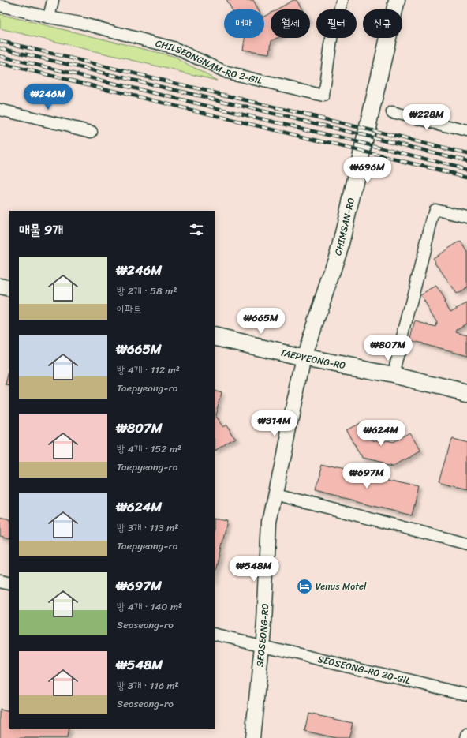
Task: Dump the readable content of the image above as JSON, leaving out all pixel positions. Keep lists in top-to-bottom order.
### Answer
{
  "streets": {
    "main road": ["CHIMSAN-RO", "TAEPYEONG-RO"],
    "street": ["CHILSEONGNAM-RO 2-GIL", "SEOSEONG-RO", "SEOSEONG-RO 20-GIL"]
  },
  "crossings": [
    ["CHIMSAN-RO", "TAEPYEONG-RO"],
    ["CHIMSAN-RO", "SEOSEONG-RO"],
    ["TAEPYEONG-RO", "SEOSEONG-RO"],
    ["SEOSEONG-RO", "SEOSEONG-RO 20-GIL"]
  ],
  "places": {
    "hotel": ["Venus Motel"]
  },
  "page": {
    "chip": [
      "매매",
      "월세",
      "필터",
      "신규"
    ],
    "price": [
      "₩246M",
      "₩228M",
      "₩696M",
      "₩665M",
      "₩807M",
      "₩314M",
      "₩624M",
      "₩697M",
      "₩548M"
    ],
    "heading": "매물 9개",
    "list": [
      {
        "name": "₩246M",
        "note": "방 2개 · 58 m² · 아파트"
      },
      {
        "name": "₩665M",
        "note": "방 4개 · 112 m² · Taepyeong-ro"
      },
      {
        "name": "₩807M",
        "note": "방 4개 · 152 m² · Taepyeong-ro"
      },
      {
        "name": "₩624M",
        "note": "방 3개 · 113 m² · Taepyeong-ro"
      },
      {
        "name": "₩697M",
        "note": "방 4개 · 140 m² · Seoseong-ro"
      },
      {
        "name": "₩548M",
        "note": "방 3개 · 116 m² · Seoseong-ro"
      }
    ]
  }
}
